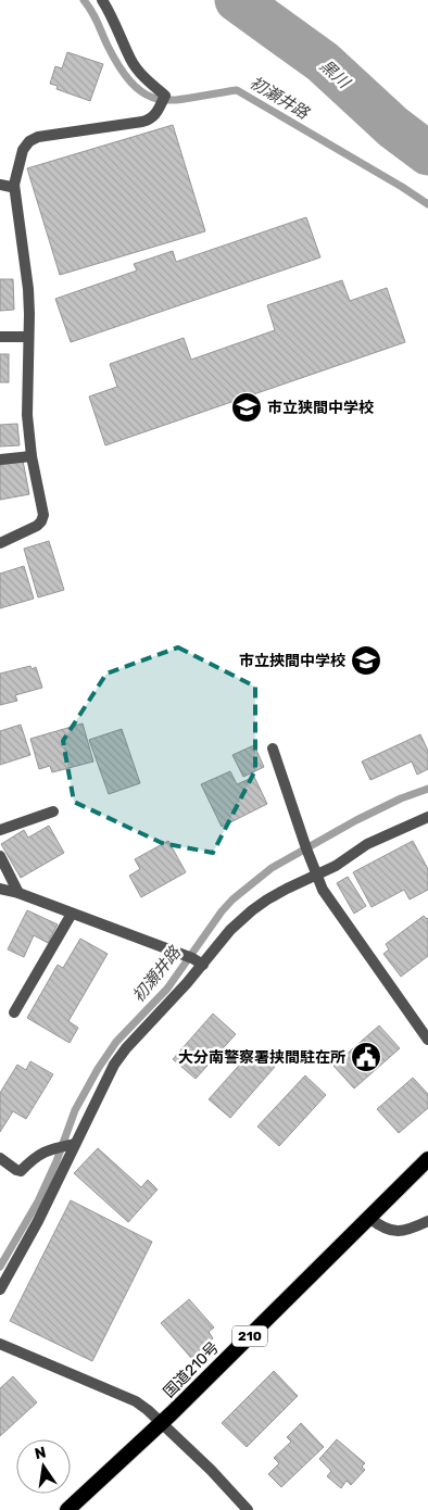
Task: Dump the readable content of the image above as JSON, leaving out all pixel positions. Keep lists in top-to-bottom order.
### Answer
{
  "streets": {
    "highway": ["210", "国道210号"]
  },
  "water": ["黒川", "初瀬井路"],
  "places": {
    "school or university": ["市立狭間中学校", "市立挾間中学校"],
    "public building": ["大分南警察署挟間駐在所"]
  },
  "north": "top"
}
